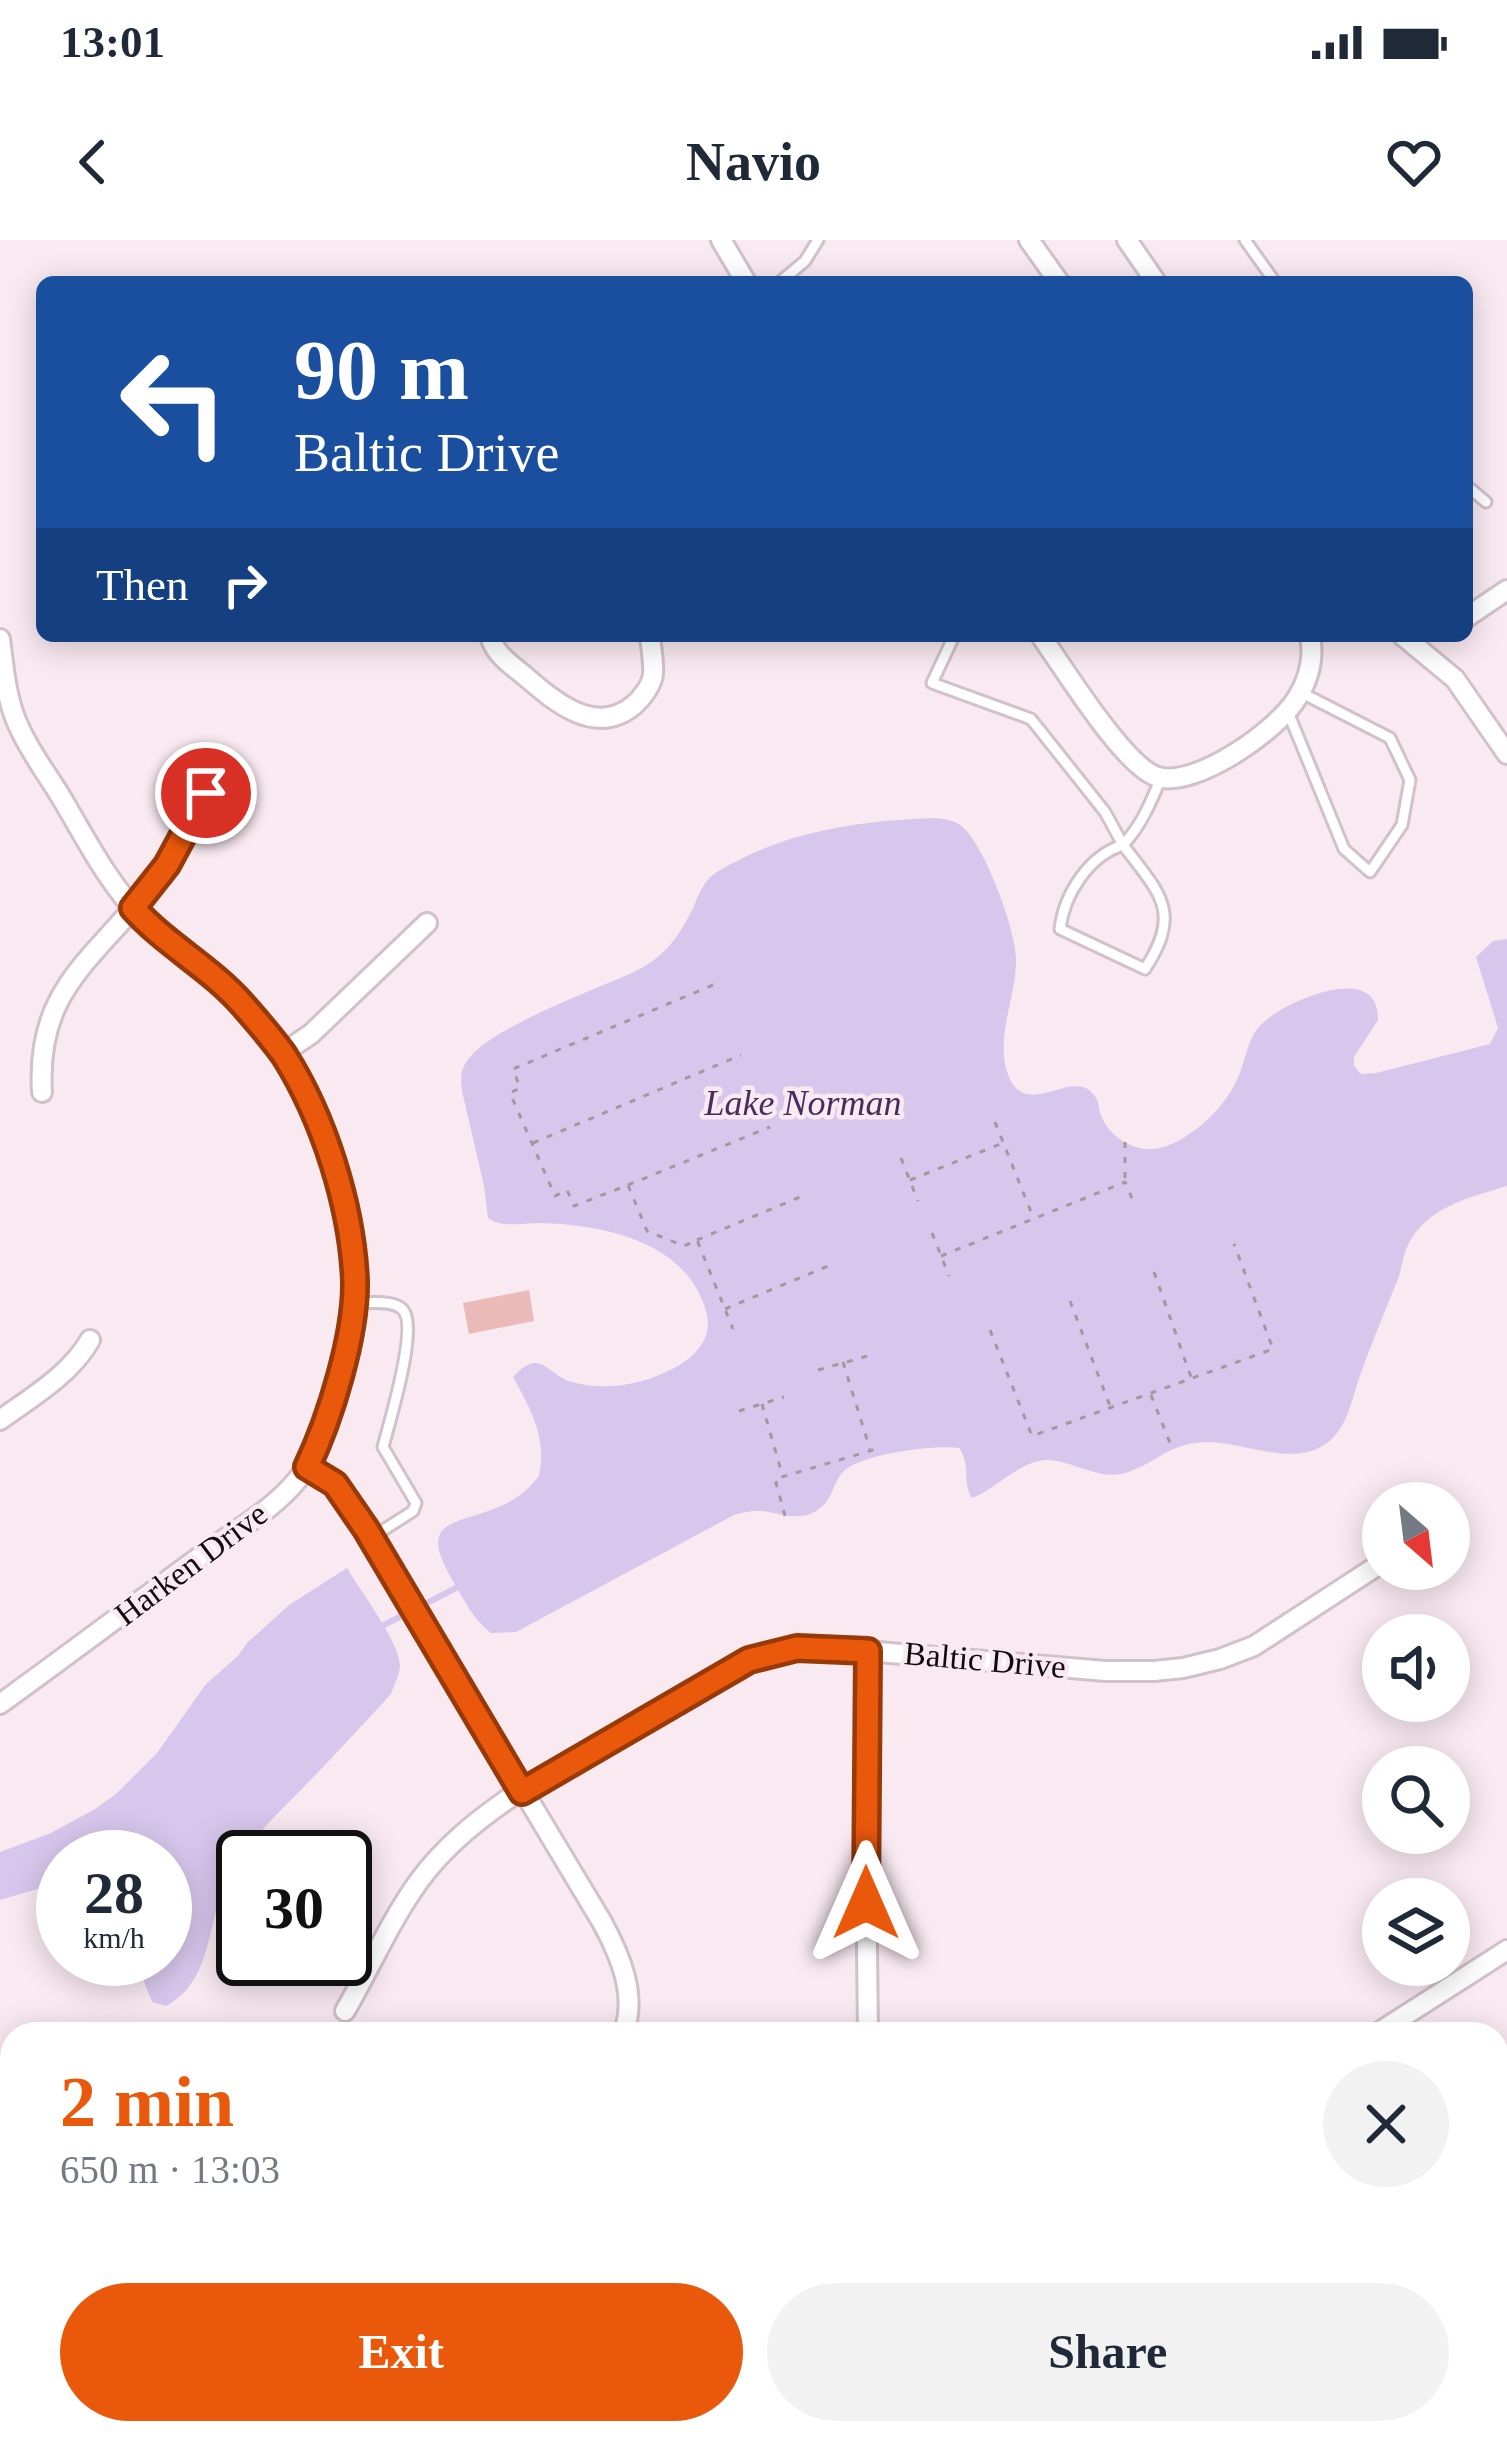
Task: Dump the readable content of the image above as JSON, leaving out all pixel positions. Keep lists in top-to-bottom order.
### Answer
{
  "streets": {
    "street": ["Harken Drive", "Baltic Drive"]
  },
  "water": ["Lake Norman"],
  "north": "bottom right",
  "page": {
    "status": "13:01",
    "header": "Navio",
    "turn": ["90 m", "Baltic Drive"],
    "then": "Then",
    "speed": "28 km/h",
    "limit": "30",
    "heading": ["2 min", "650 m · 13:03"],
    "buttons": ["Exit", "Share"]
  }
}
